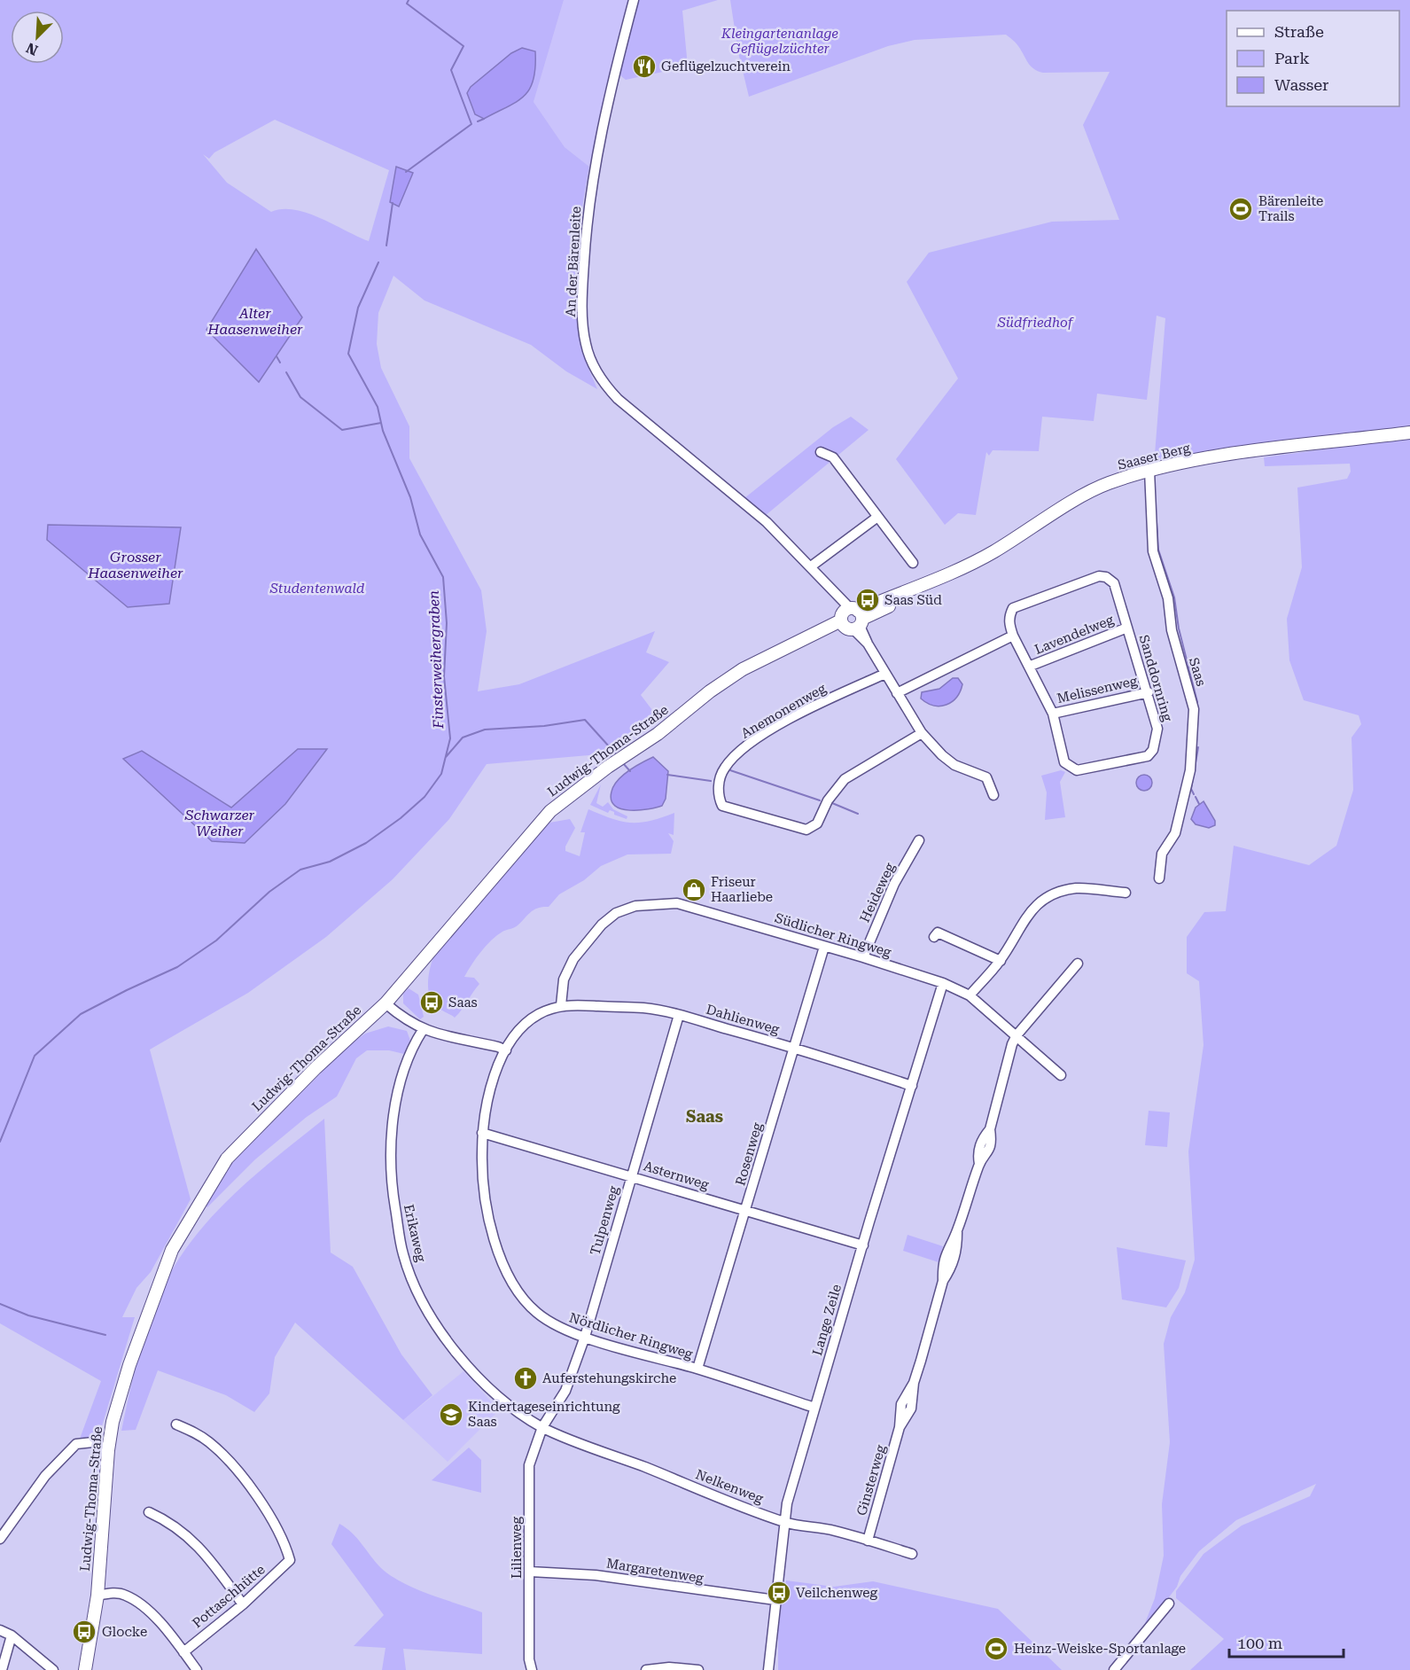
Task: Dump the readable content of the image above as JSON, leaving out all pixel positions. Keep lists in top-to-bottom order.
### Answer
{
  "streets": {
    "street": [
      "An der Bärenleite",
      "Saaser Berg",
      "Lavendelweg",
      "Saas",
      "Sanddornring",
      "Melissenweg",
      "Anemonenweg",
      "Ludwig-Thoma-Straße",
      "Heideweg",
      "Südlicher Ringweg",
      "Dahlienweg",
      "Rosenweg",
      "Asternweg",
      "Tulpenweg",
      "Erikaweg",
      "Lange Zeile",
      "Nördlicher Ringweg",
      "Ginsterweg",
      "Nelkenweg",
      "Lilienweg",
      "Margaretenweg",
      "Pottaschhütte"
    ]
  },
  "crossings": [
    ["An der Bärenleite", "Saaser Berg"],
    ["An der Bärenleite", "Ludwig-Thoma-Straße"],
    ["Saaser Berg", "Saas"],
    ["Saaser Berg", "Ludwig-Thoma-Straße"],
    ["Lavendelweg", "Sanddornring"],
    ["Sanddornring", "Melissenweg"],
    ["Heideweg", "Südlicher Ringweg"],
    ["Südlicher Ringweg", "Dahlienweg"],
    ["Südlicher Ringweg", "Rosenweg"],
    ["Südlicher Ringweg", "Lange Zeile"],
    ["Südlicher Ringweg", "Nördlicher Ringweg"],
    ["Südlicher Ringweg", "Ginsterweg"],
    ["Dahlienweg", "Rosenweg"],
    ["Dahlienweg", "Tulpenweg"],
    ["Dahlienweg", "Lange Zeile"],
    ["Dahlienweg", "Nördlicher Ringweg"],
    ["Rosenweg", "Asternweg"],
    ["Rosenweg", "Nördlicher Ringweg"],
    ["Asternweg", "Tulpenweg"],
    ["Asternweg", "Lange Zeile"],
    ["Asternweg", "Nördlicher Ringweg"],
    ["Tulpenweg", "Erikaweg"],
    ["Tulpenweg", "Nördlicher Ringweg"],
    ["Tulpenweg", "Nelkenweg"],
    ["Tulpenweg", "Lilienweg"],
    ["Erikaweg", "Nelkenweg"],
    ["Erikaweg", "Lilienweg"],
    ["Lange Zeile", "Nördlicher Ringweg"],
    ["Lange Zeile", "Nelkenweg"],
    ["Lange Zeile", "Margaretenweg"],
    ["Ginsterweg", "Nelkenweg"],
    ["Nelkenweg", "Lilienweg"],
    ["Lilienweg", "Margaretenweg"]
  ],
  "districts": ["Saas"],
  "water": [
    "Alter Haasenweiher",
    "Grosser Haasenweiher",
    "Finsterweihergraben",
    "Schwarzer Weiher"
  ],
  "parks": ["Kleingartenanlage Geflügelzüchter", "Südfriedhof", "Studentenwald"],
  "places": {
    "restaurant": ["Geflügelzuchtverein"],
    "sports": ["Bärenleite Trails", "Heinz-Weiske-Sportanlage"],
    "bus stop": [
      "Saas Süd",
      "Saas",
      "Veilchenweg",
      "Glocke"
    ],
    "shop": ["Friseur Haarliebe"],
    "church": ["Auferstehungskirche"],
    "school or university": ["Kindertageseinrichtung Saas"]
  },
  "legend": ["Straße", "Park", "Wasser"],
  "scale_bar": "100 m",
  "north": "bottom left"
}
